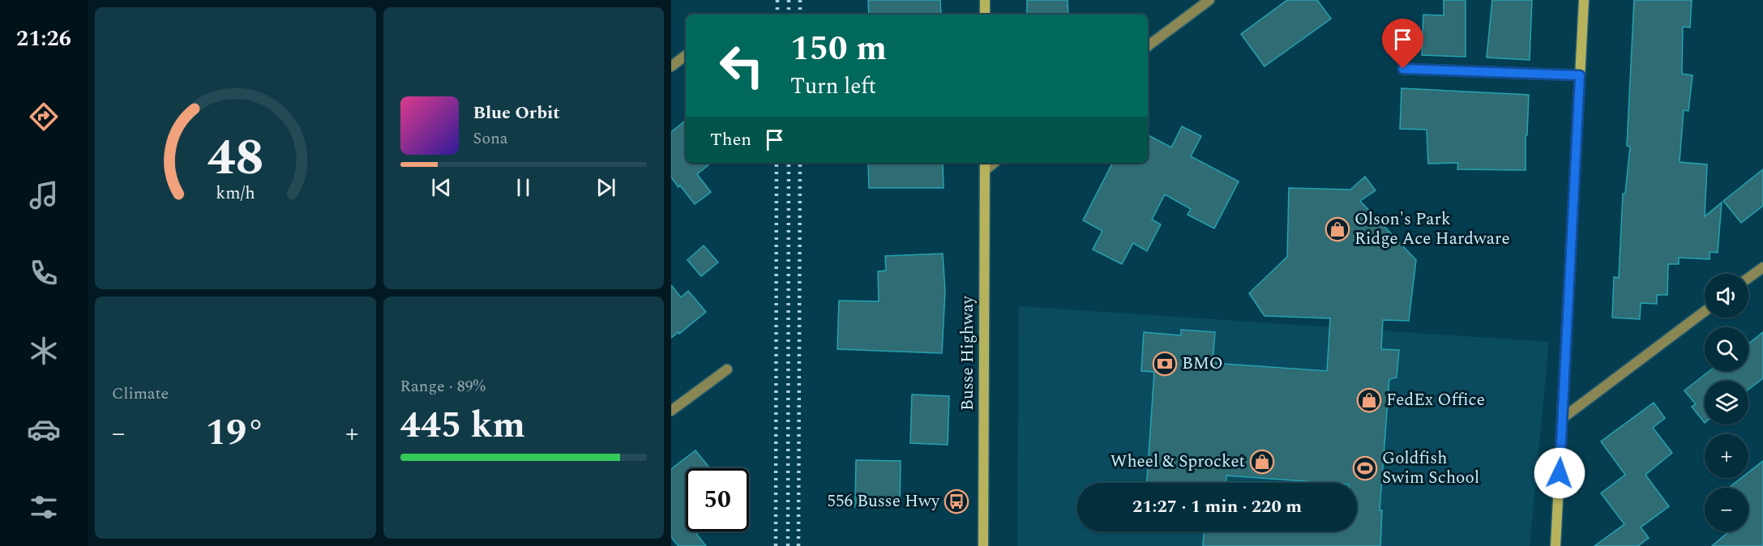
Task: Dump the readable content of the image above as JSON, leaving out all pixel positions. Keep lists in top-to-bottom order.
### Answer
{
  "streets": {
    "main road": ["Busse Highway"]
  },
  "places": {
    "shop": ["Olson's Park Ridge Ace Hardware", "FedEx Office", "Wheel & Sprocket"],
    "bank": ["BMO"],
    "sports": ["Goldfish Swim School"],
    "bus stop": ["556 Busse Hwy"]
  },
  "page": {
    "tabs": "21:26",
    "turn": ["150 m", "Turn left"],
    "song": ["Blue Orbit", "Sona"],
    "then": "Then",
    "map_buttons": ["+", "−"],
    "tile": [
      "Climate",
      ["Range · 89%", "445 km"]
    ],
    "heat": ["−", "19°", "+"],
    "limit": "50",
    "trip": "21:27 · 1 min · 220 m",
    "gauge": ["48", "km/h"]
  }
}
